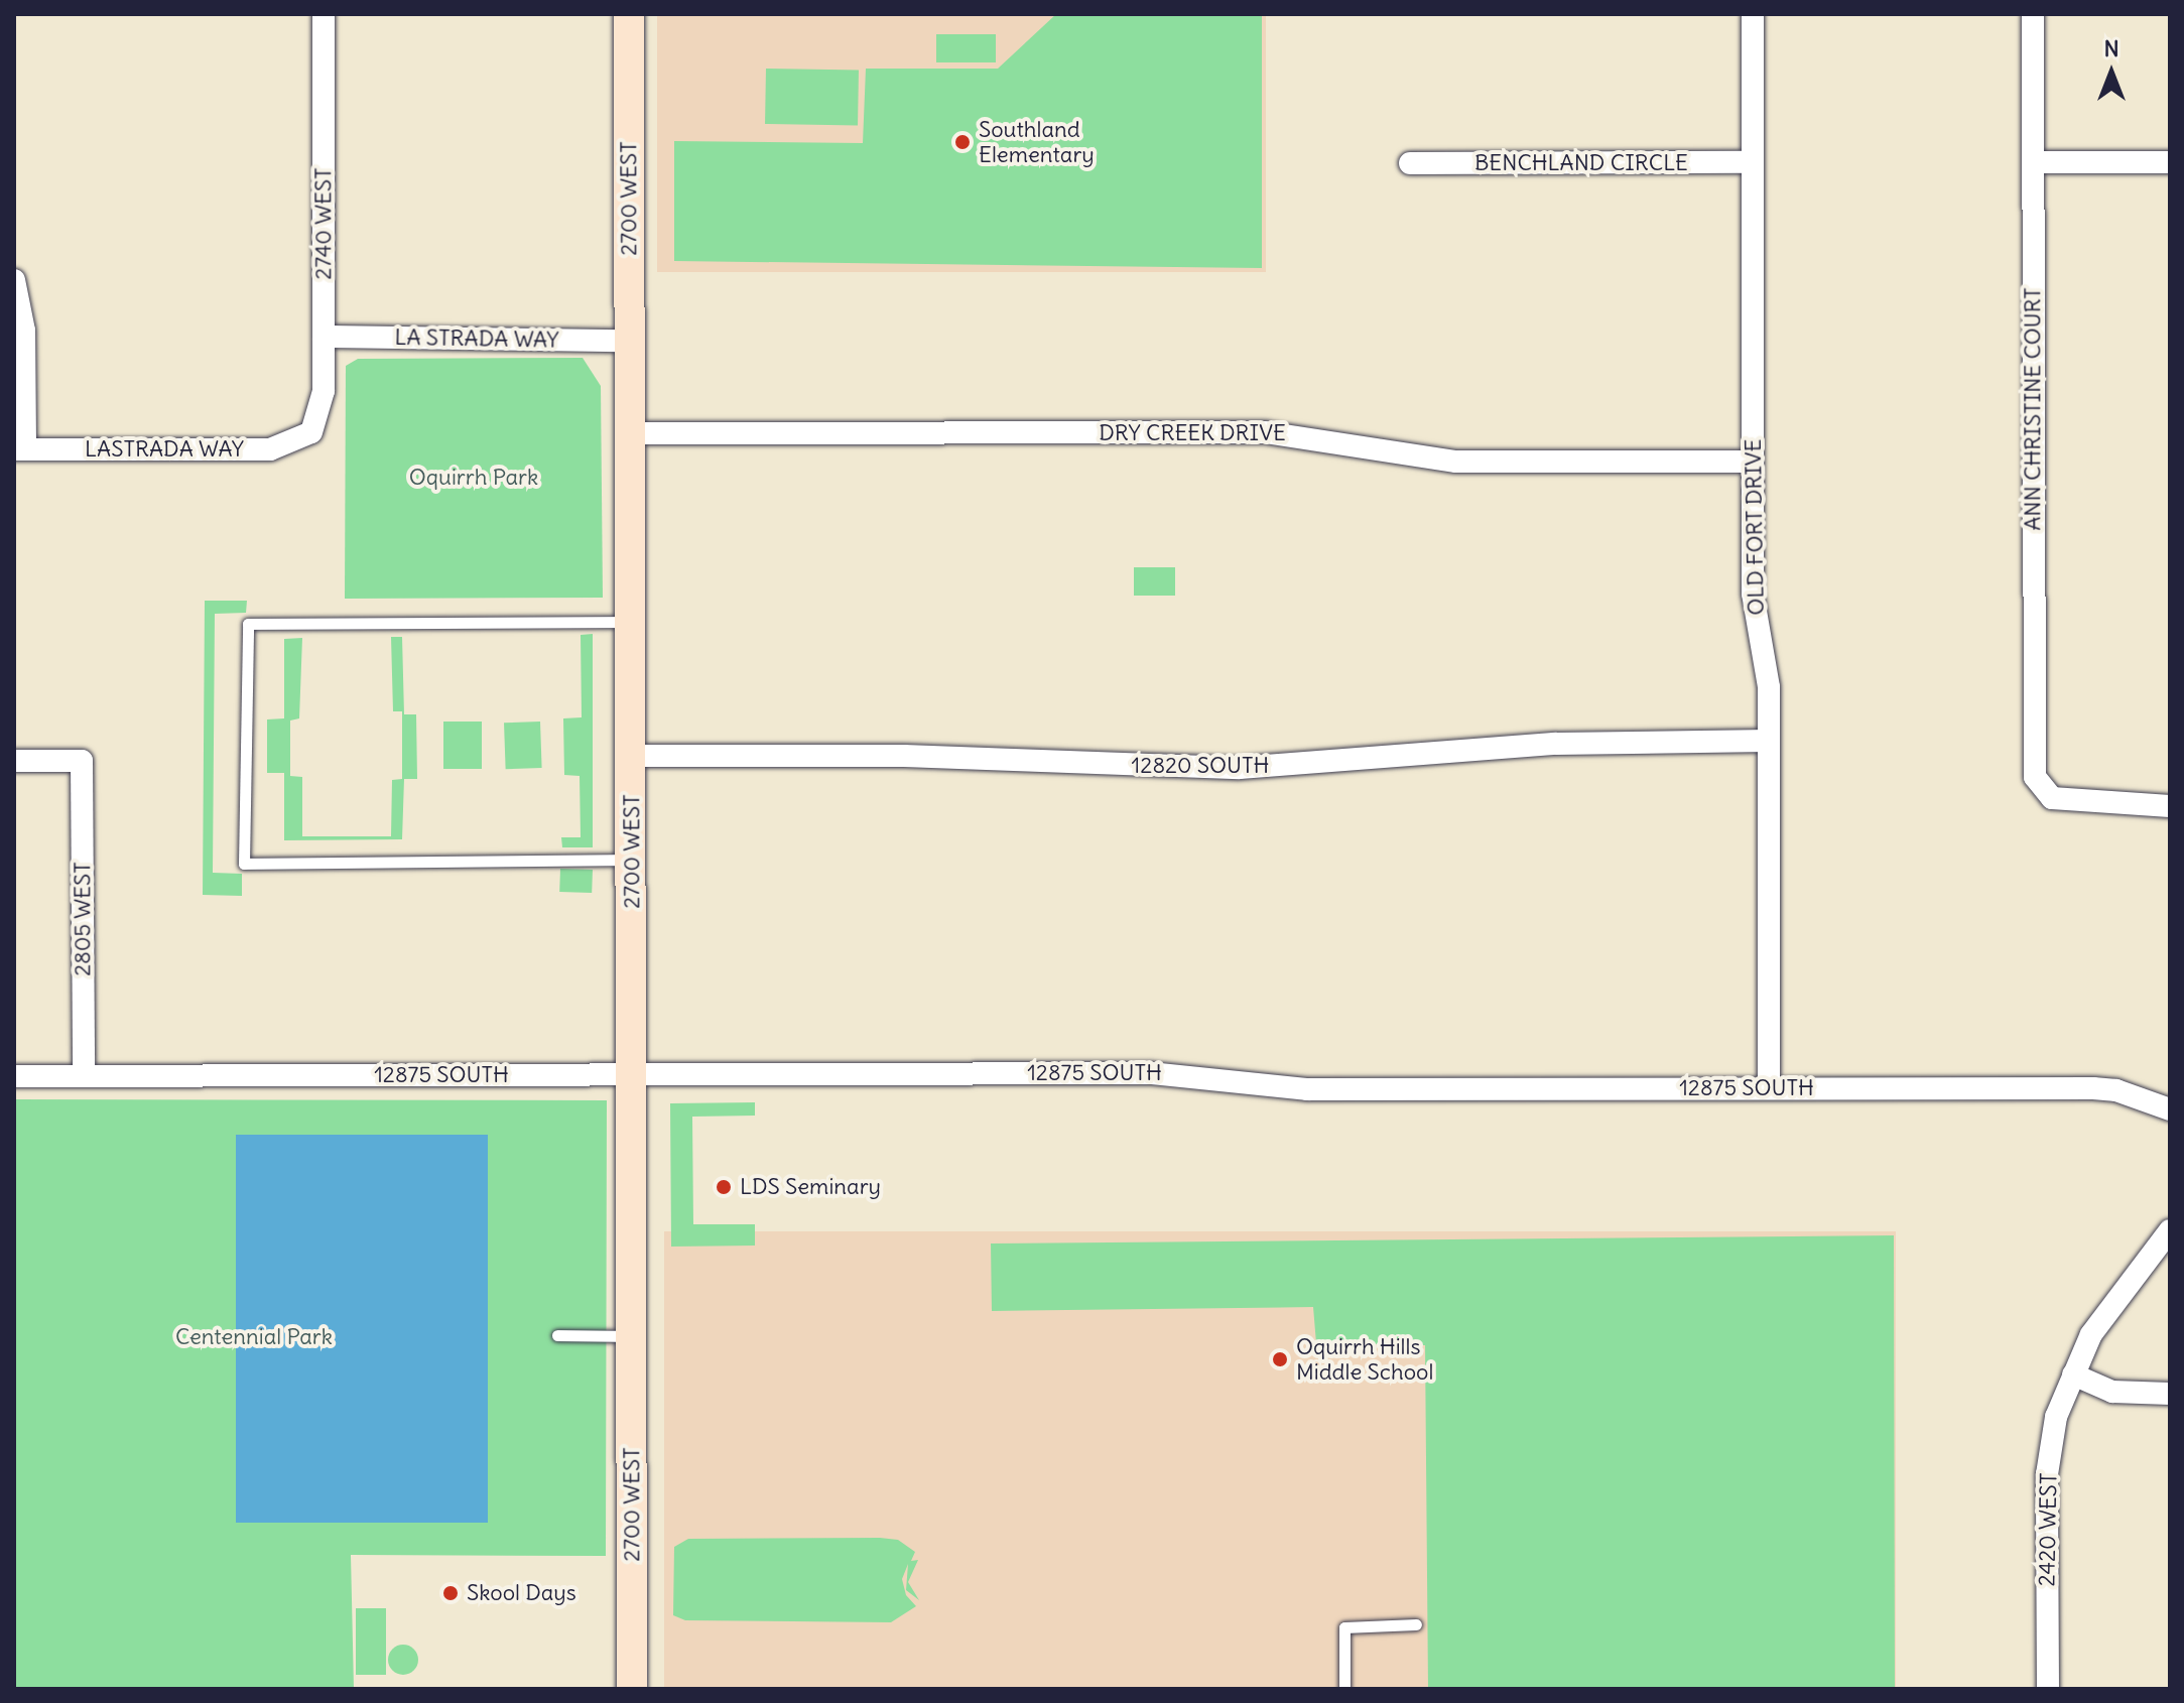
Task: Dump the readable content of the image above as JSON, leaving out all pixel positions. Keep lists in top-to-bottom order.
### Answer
{
  "streets": {
    "main road": ["2700 WEST"],
    "street": [
      "BENCHLAND CIRCLE",
      "2740 WEST",
      "LA STRADA WAY",
      "ANN CHRISTINE COURT",
      "DRY CREEK DRIVE",
      "LASTRADA WAY",
      "OLD FORT DRIVE",
      "12820 SOUTH",
      "2805 WEST",
      "12875 SOUTH",
      "2420 WEST"
    ]
  },
  "crossings": [
    ["BENCHLAND CIRCLE", "OLD FORT DRIVE"],
    ["2700 WEST", "LA STRADA WAY"],
    ["2700 WEST", "DRY CREEK DRIVE"],
    ["2700 WEST", "12820 SOUTH"],
    ["2700 WEST", "12875 SOUTH"],
    ["2740 WEST", "LA STRADA WAY"],
    ["2740 WEST", "LASTRADA WAY"],
    ["DRY CREEK DRIVE", "OLD FORT DRIVE"],
    ["OLD FORT DRIVE", "12820 SOUTH"],
    ["OLD FORT DRIVE", "12875 SOUTH"],
    ["2805 WEST", "12875 SOUTH"]
  ],
  "parks": ["Oquirrh Park", "Centennial Park"],
  "places": [
    "Southland Elementary",
    "LDS Seminary",
    "Oquirrh Hills Middle School",
    "Skool Days"
  ],
  "north": "top"
}
